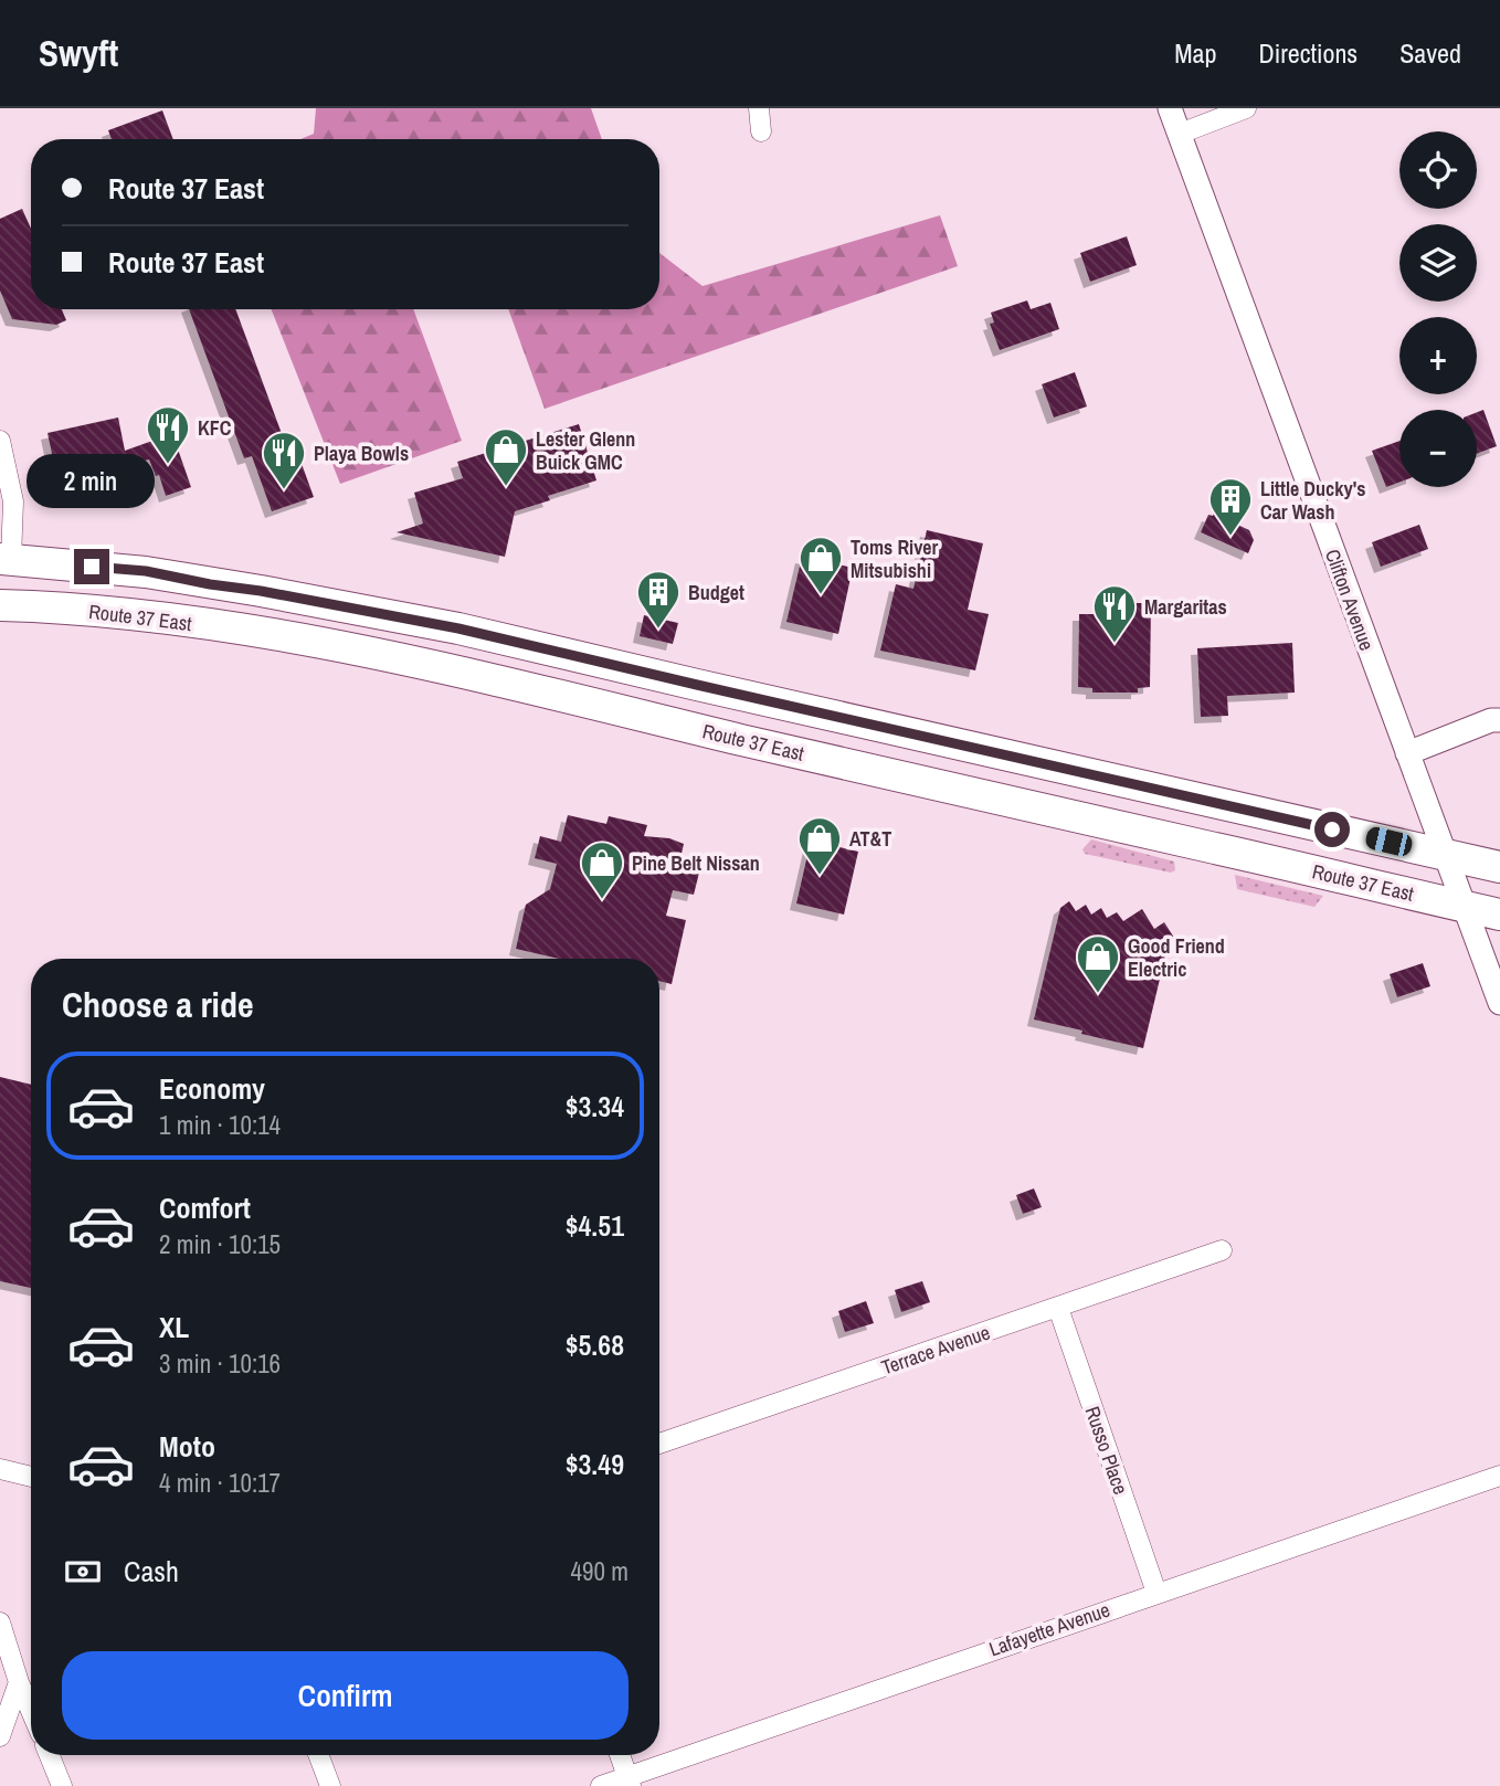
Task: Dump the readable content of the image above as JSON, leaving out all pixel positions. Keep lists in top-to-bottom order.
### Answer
{
  "streets": {
    "highway": ["Route 37 East"],
    "street": [
      "Clifton Avenue",
      "Terrace Avenue",
      "Russo Place",
      "Lafayette Avenue"
    ]
  },
  "crossings": [
    ["Clifton Avenue", "Route 37 East"],
    ["Terrace Avenue", "Russo Place"],
    ["Russo Place", "Lafayette Avenue"]
  ],
  "places": {
    "restaurant": ["KFC", "Playa Bowls", "Margaritas"],
    "shop": [
      "Lester Glenn Buick GMC",
      "Toms River Mitsubishi",
      "AT&T",
      "Pine Belt Nissan",
      "Good Friend Electric"
    ],
    "building": ["Little Ducky's Car Wash", "Budget"]
  },
  "page": {
    "header": "Swyft",
    "nav": ["Map", "Directions", "Saved"],
    "map_buttons": ["+", "−"],
    "banner": ["Route 37 East", "Route 37 East"],
    "bubble": "2 min",
    "heading": "Choose a ride",
    "list": [
      {
        "name": "Economy",
        "note": "1 min · 10:14",
        "value": "$3.34"
      },
      {
        "name": "Comfort",
        "note": "2 min · 10:15",
        "value": "$4.51"
      },
      {
        "name": "XL",
        "note": "3 min · 10:16",
        "value": "$5.68"
      },
      {
        "name": "Moto",
        "note": "4 min · 10:17",
        "value": "$3.49"
      }
    ],
    "pay": ["Cash", "490 m"],
    "buttons": "Confirm"
  }
}
